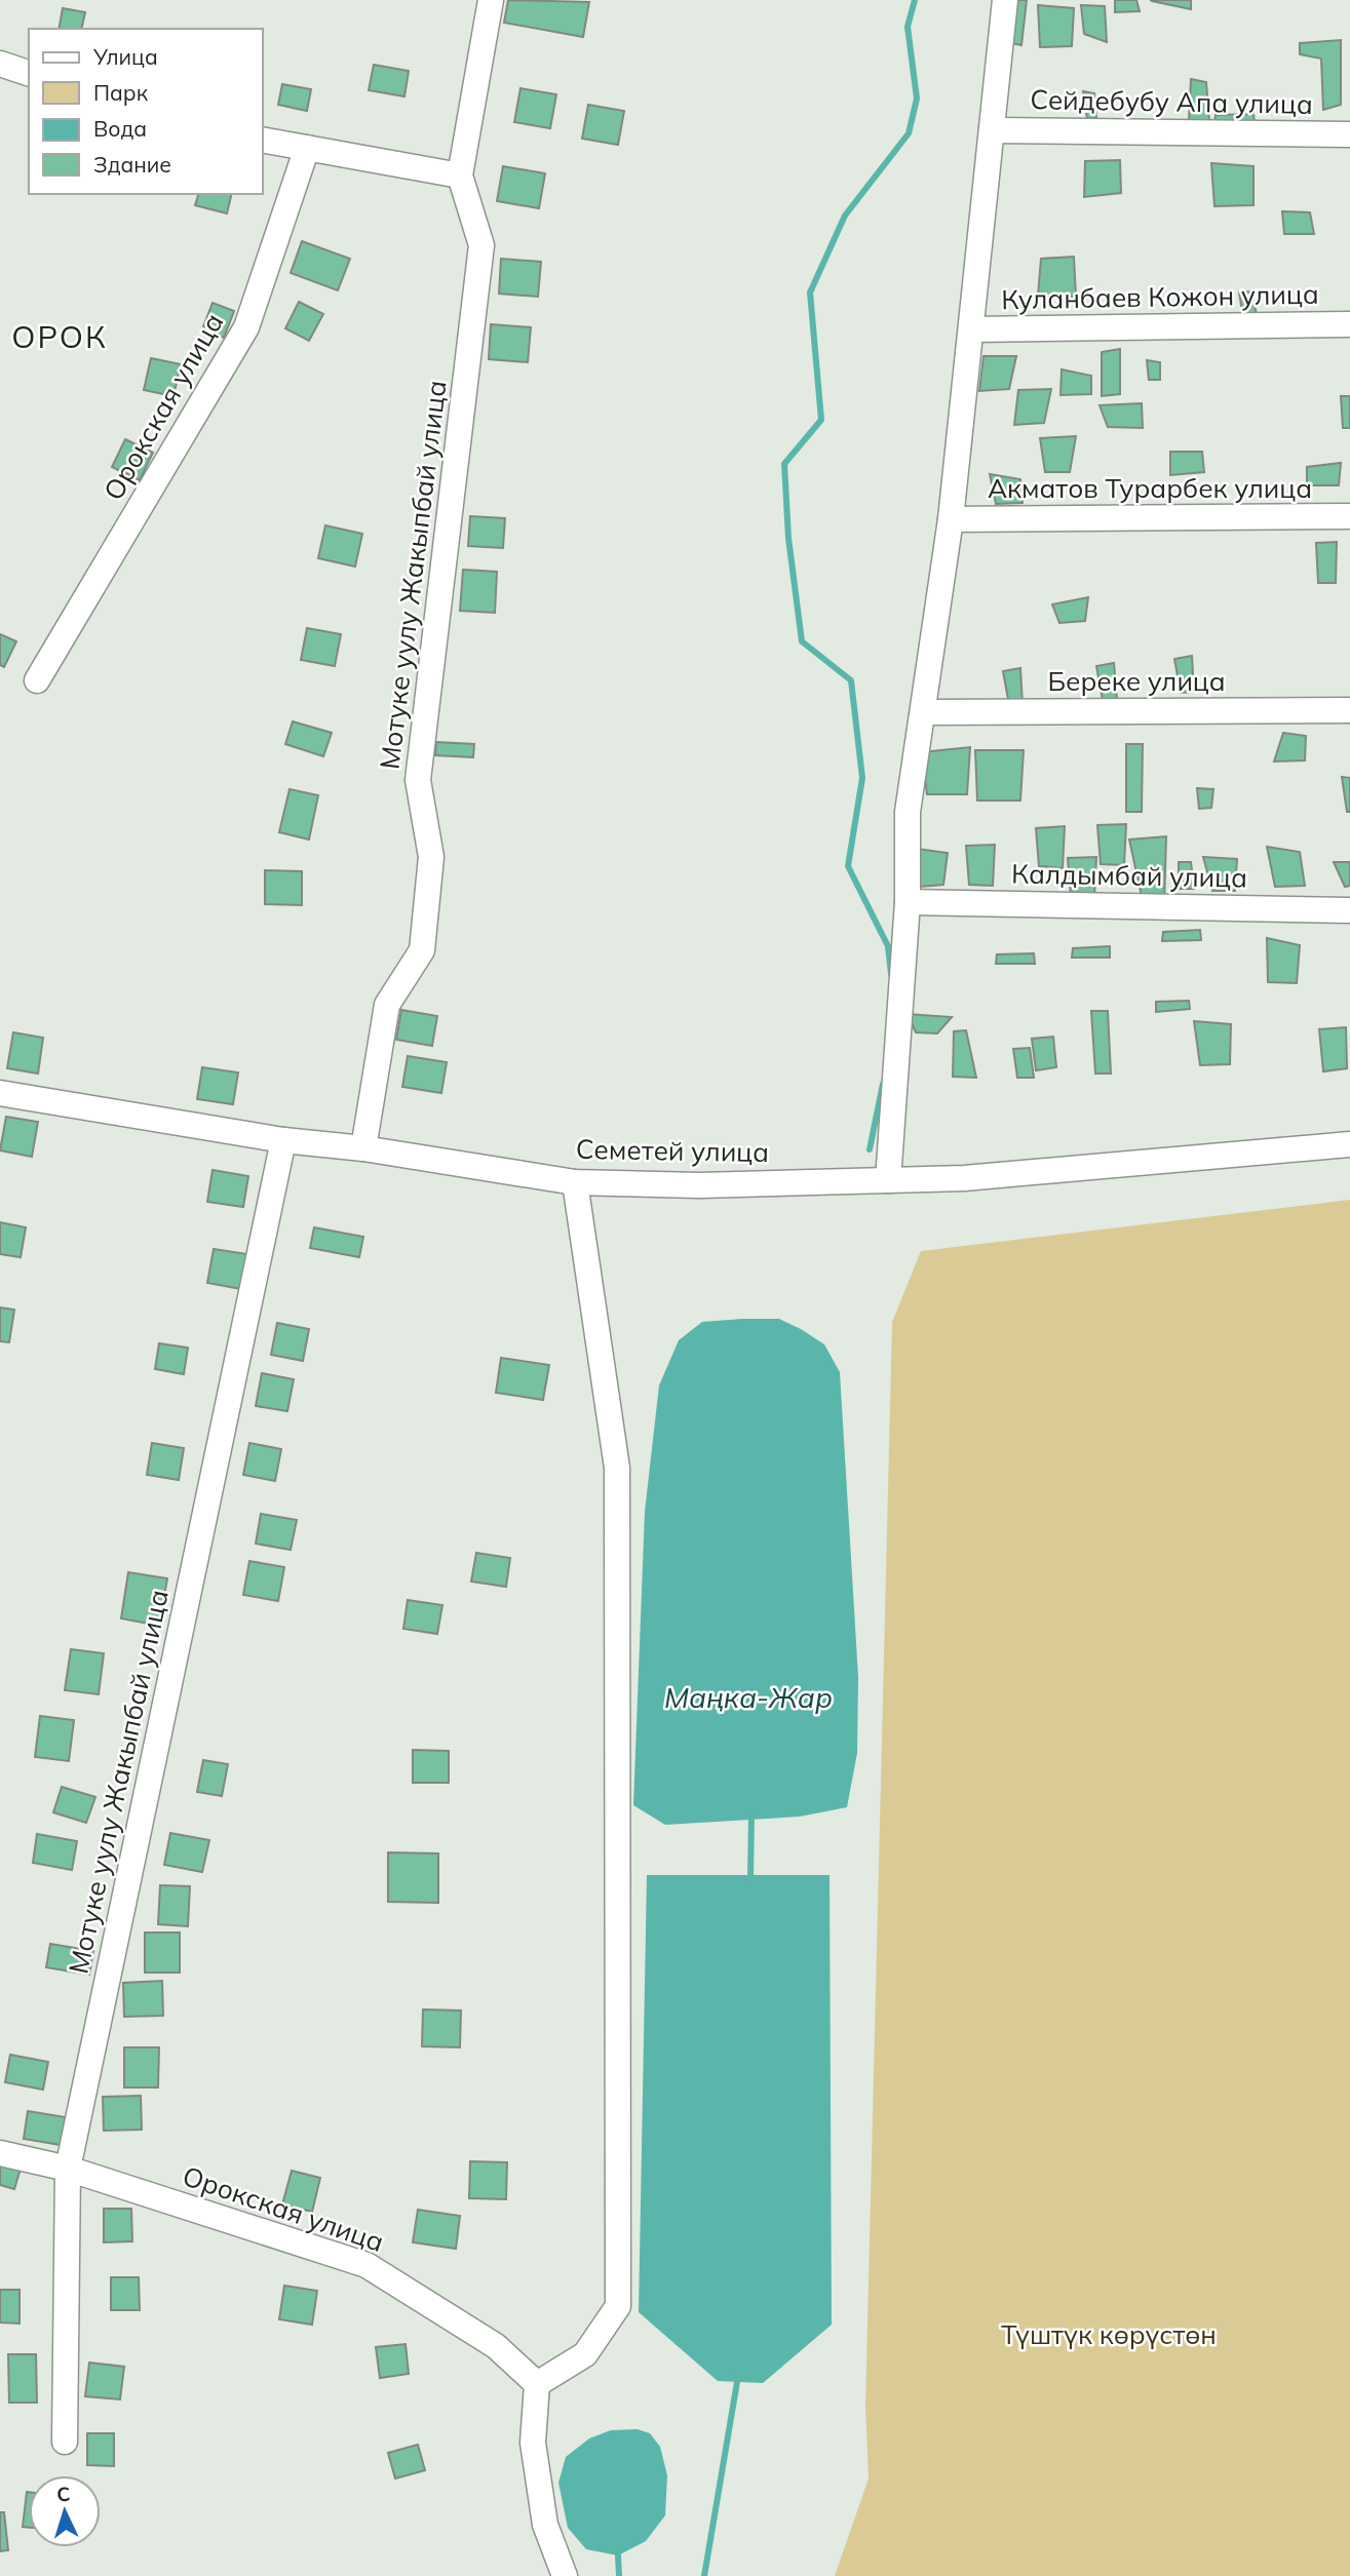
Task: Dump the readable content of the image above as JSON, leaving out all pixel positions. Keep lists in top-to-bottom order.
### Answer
{
  "streets": {
    "street": [
      "Сейдебубу Апа улица",
      "Куланбаев Кожон улица",
      "Орокская улица",
      "Акматов Турарбек улица",
      "Мотуке уулу Жакыпбай улица",
      "Береке улица",
      "Калдымбай улица",
      "Семетей улица"
    ]
  },
  "crossings": [
    ["Орокская улица", "Мотуке уулу Жакыпбай улица"],
    ["Мотуке уулу Жакыпбай улица", "Семетей улица"]
  ],
  "districts": ["ОРОК"],
  "water": ["Маңка-Жар"],
  "parks": ["Түштүк көрүстөн"],
  "legend": [
    "Улица",
    "Парк",
    "Вода",
    "Здание"
  ],
  "north": "top"
}
